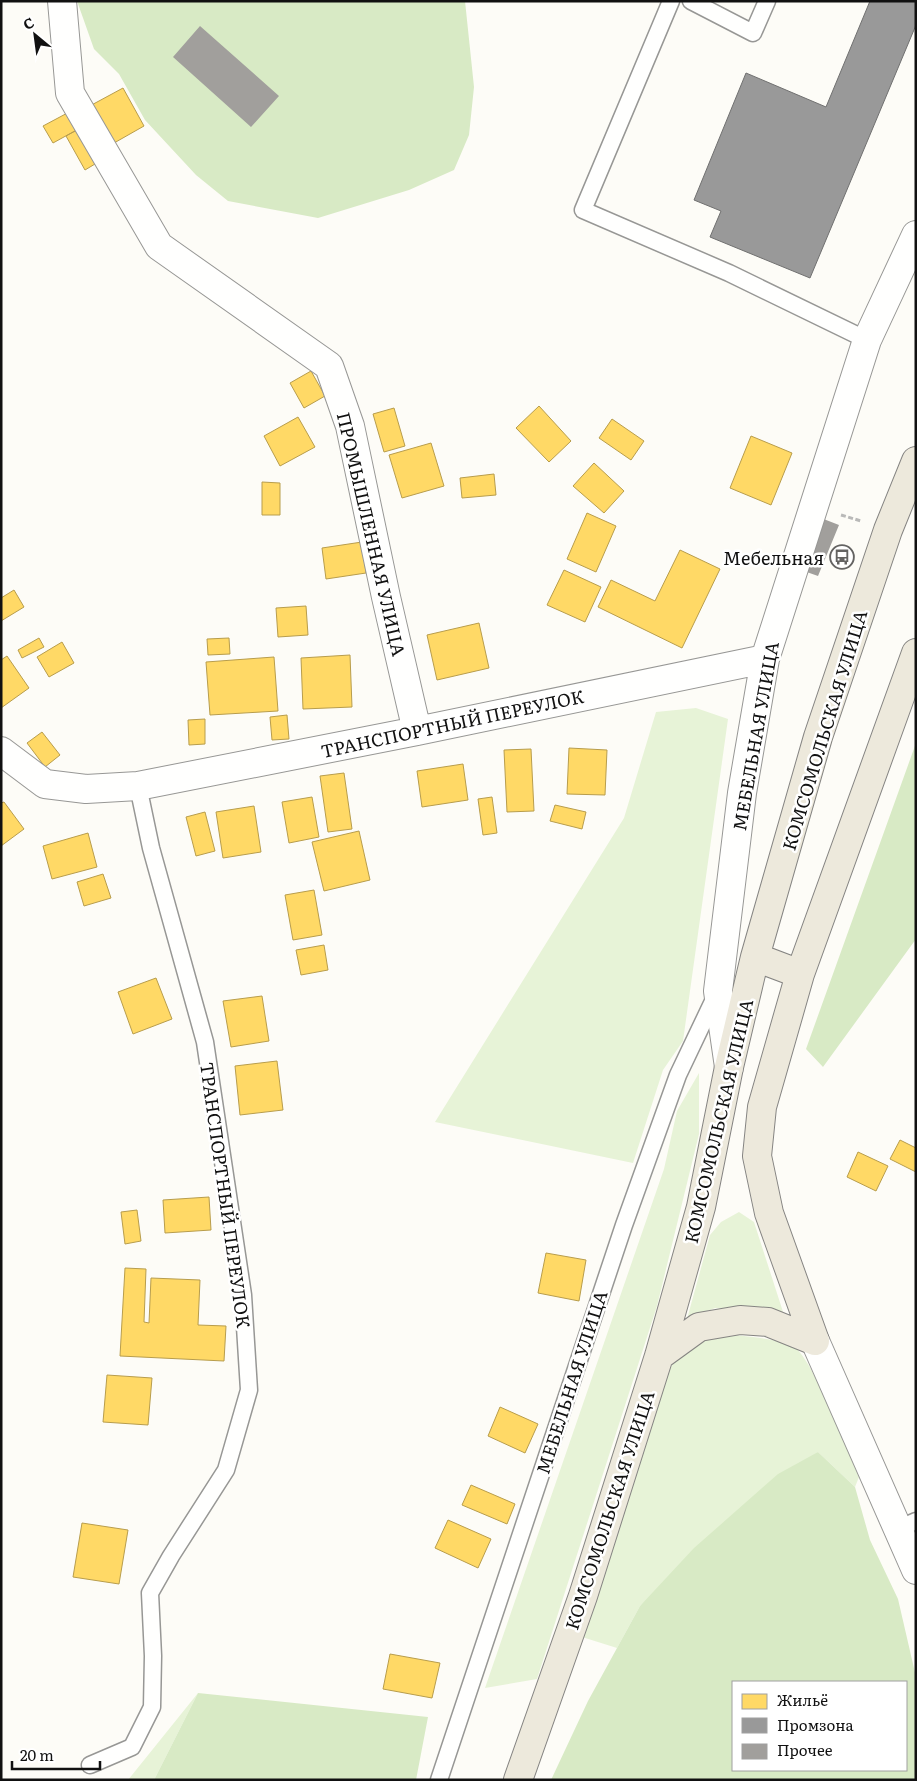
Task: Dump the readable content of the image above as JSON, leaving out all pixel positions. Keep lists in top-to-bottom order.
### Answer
{
  "streets": {
    "main road": ["КОМСОМОЛЬСКАЯ УЛИЦА"],
    "street": ["ПРОМЫШЛЕННАЯ УЛИЦА", "ТРАНСПОРТНЫЙ ПЕРЕУЛОК", "МЕБЕЛЬНАЯ УЛИЦА"]
  },
  "crossings": [
    ["ПРОМЫШЛЕННАЯ УЛИЦА", "ТРАНСПОРТНЫЙ ПЕРЕУЛОК"],
    ["ТРАНСПОРТНЫЙ ПЕРЕУЛОК", "МЕБЕЛЬНАЯ УЛИЦА"],
    ["КОМСОМОЛЬСКАЯ УЛИЦА", "МЕБЕЛЬНАЯ УЛИЦА"]
  ],
  "places": {
    "bus stop": ["Мебельная"]
  },
  "legend": ["Жильё", "Промзона", "Прочее"],
  "scale_bar": "20 m",
  "north": "top left"
}
